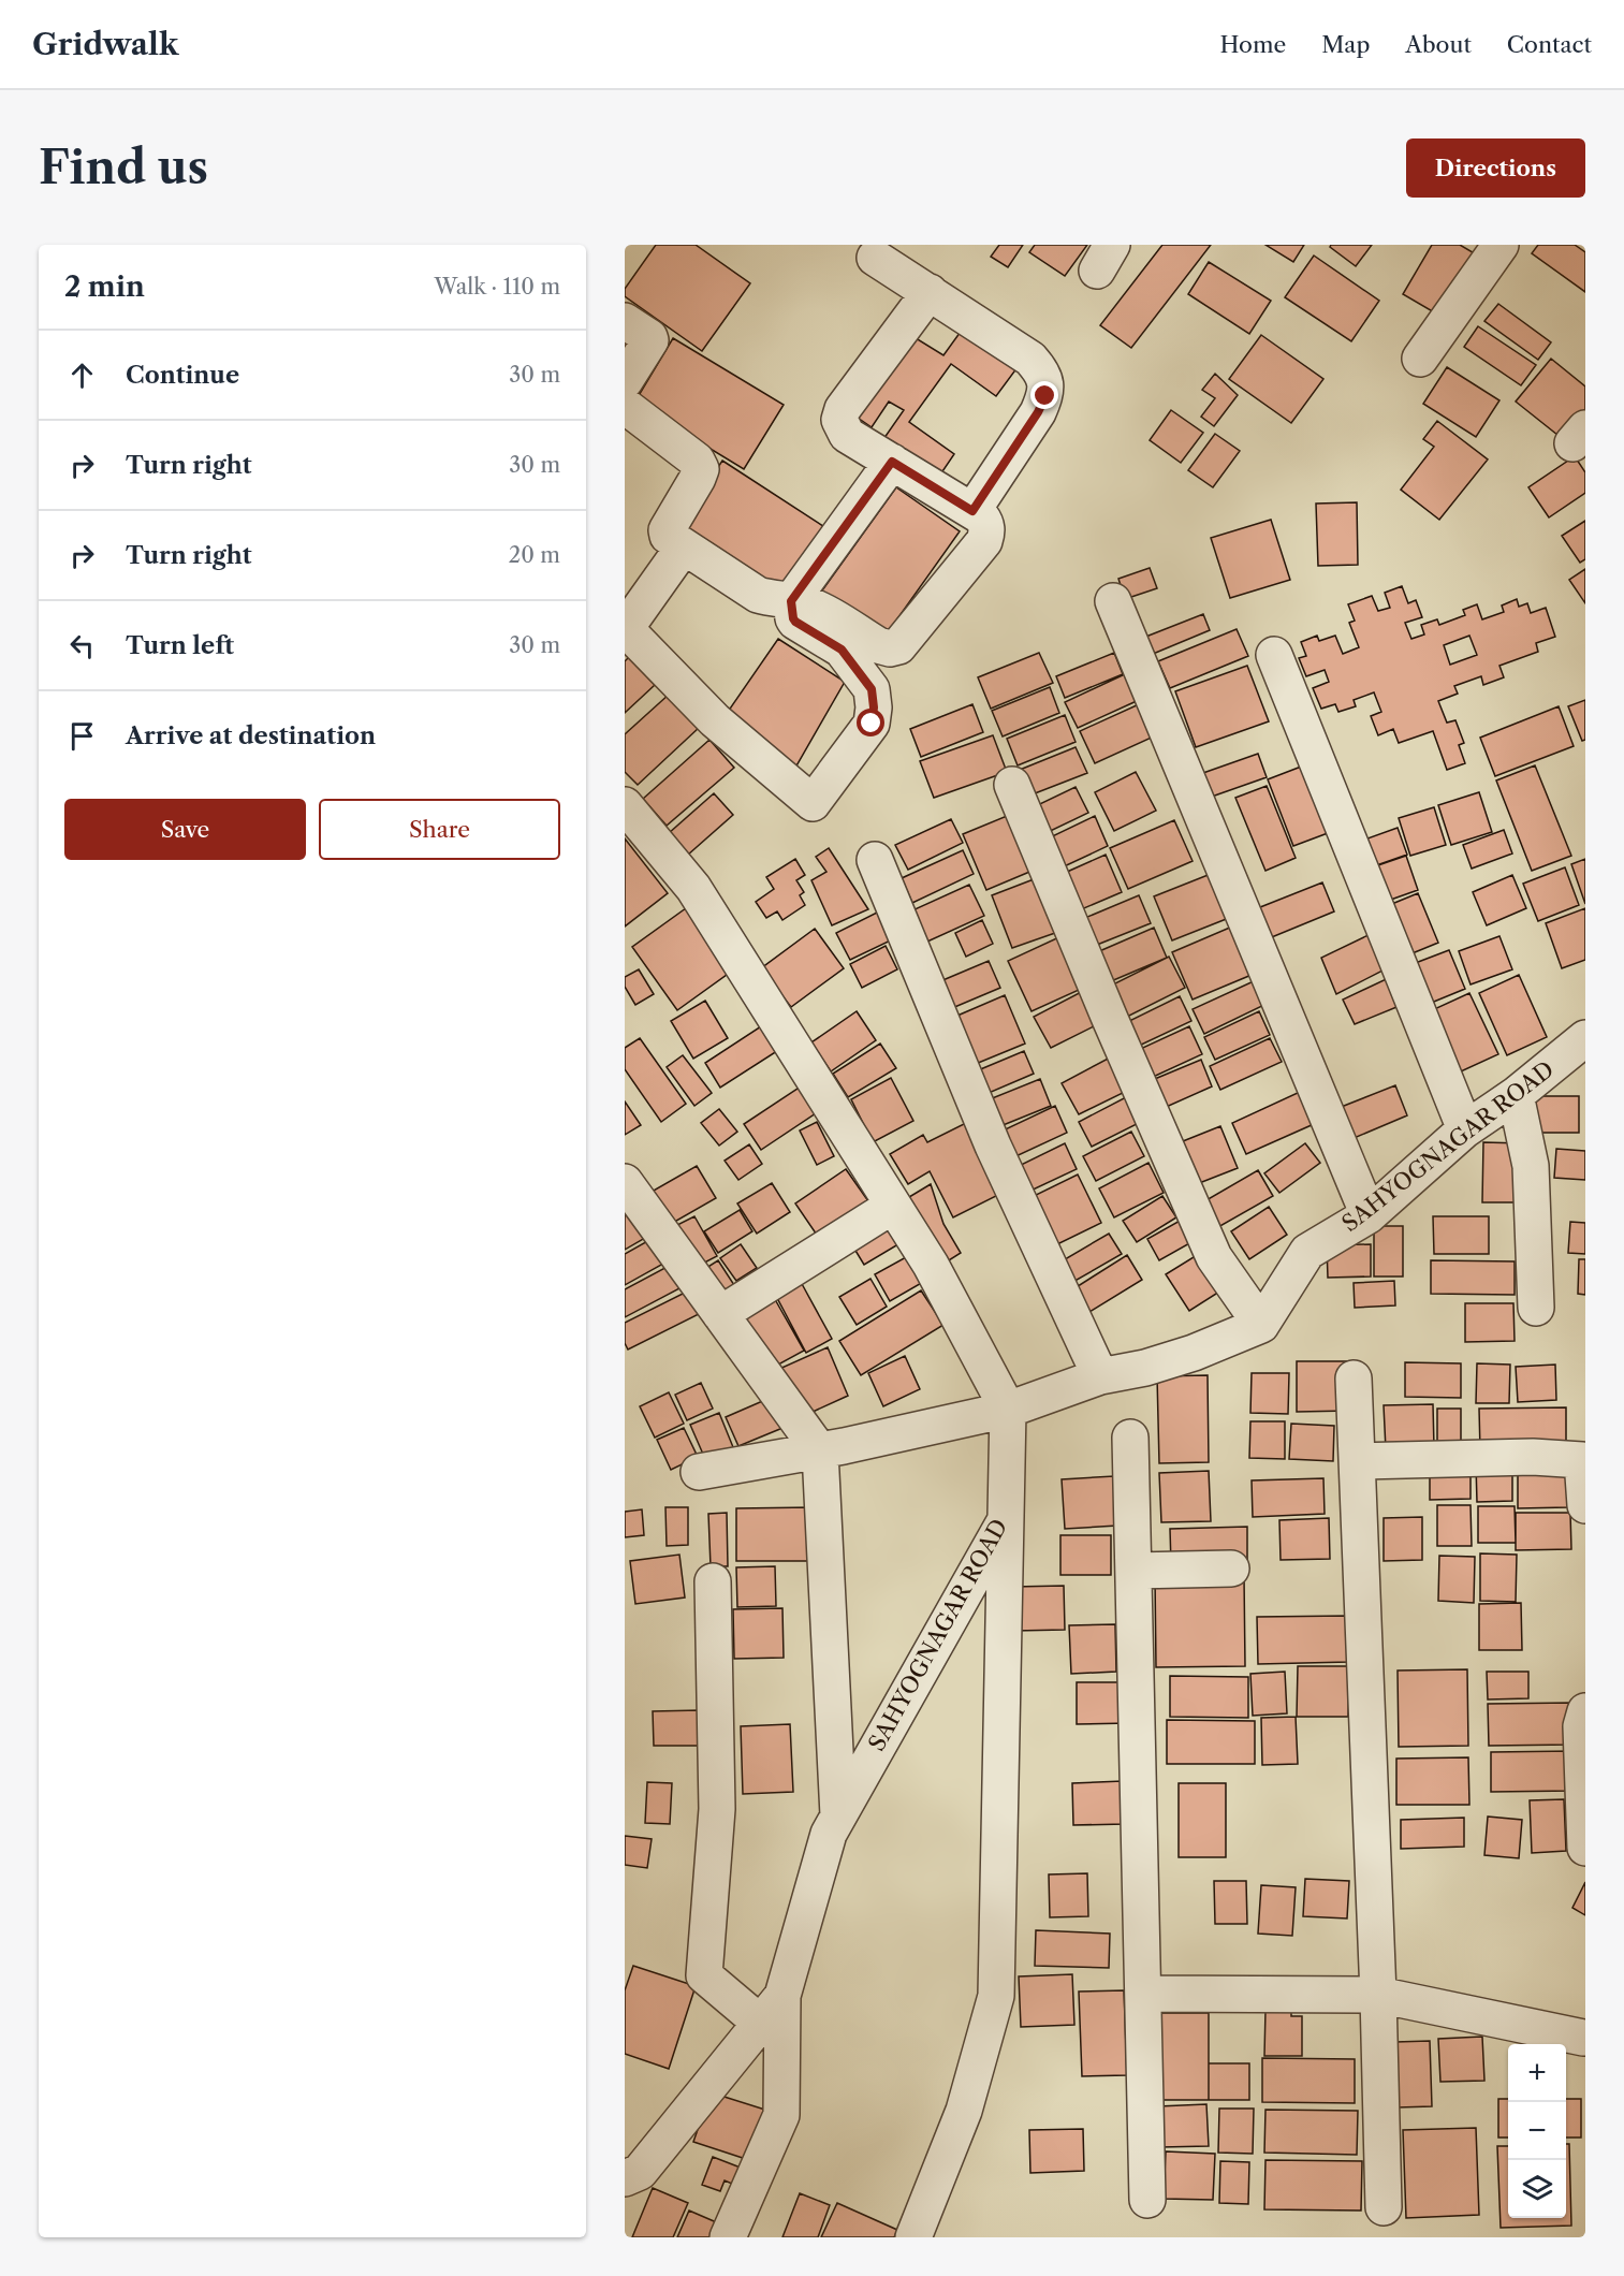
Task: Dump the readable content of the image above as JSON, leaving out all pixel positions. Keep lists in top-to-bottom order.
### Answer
{
  "streets": {
    "street": ["SAHYOGNAGAR ROAD"]
  },
  "page": {
    "header": "Gridwalk",
    "nav": [
      "Home",
      "Map",
      "About",
      "Contact"
    ],
    "buttons": [
      "Directions",
      ["Save", "Share"]
    ],
    "title": "Find us",
    "heading": ["2 min", "Walk · 110 m"],
    "list": [
      ["Continue", "30 m"],
      ["Turn right", "30 m"],
      ["Turn right", "20 m"],
      ["Turn left", "30 m"],
      "Arrive at destination"
    ],
    "map_buttons": ["+", "−"]
  }
}
